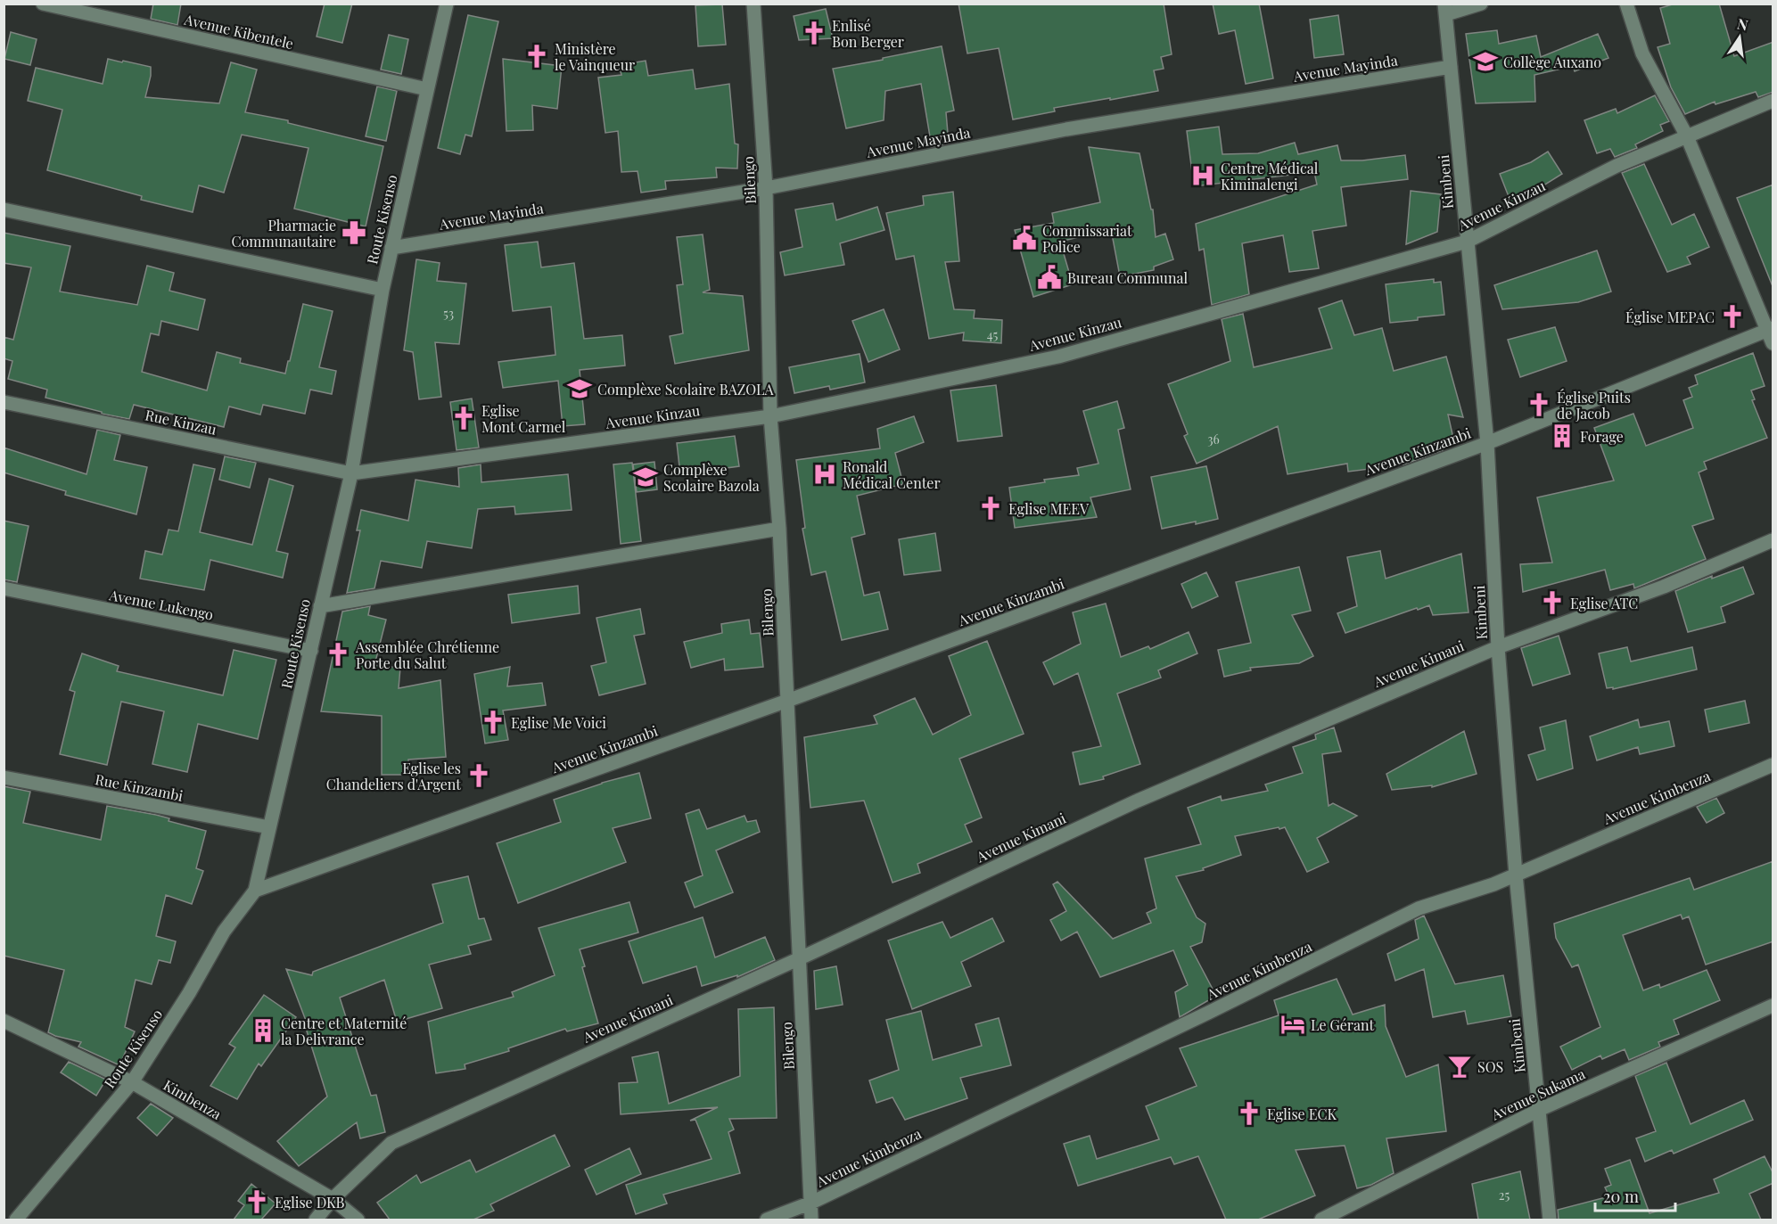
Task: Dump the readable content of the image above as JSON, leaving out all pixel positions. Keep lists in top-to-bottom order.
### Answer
{
  "streets": {
    "street": [
      "Avenue Kibentele",
      "Avenue Mayinda",
      "Bilengo",
      "Kimbeni",
      "Avenue Kinzau",
      "Route Kisenso",
      "Rue Kinzau",
      "Avenue Kinzambi",
      "Avenue Lukengo",
      "Avenue Kimani",
      "Rue Kinzambi",
      "Avenue Kimbenza",
      "Avenue Sukama",
      "Kimbenza"
    ]
  },
  "crossings": [
    ["Avenue Kibentele", "Route Kisenso"],
    ["Avenue Mayinda", "Bilengo"],
    ["Avenue Mayinda", "Kimbeni"],
    ["Avenue Mayinda", "Route Kisenso"],
    ["Bilengo", "Avenue Kinzau"],
    ["Bilengo", "Avenue Kinzambi"],
    ["Bilengo", "Avenue Kimani"],
    ["Bilengo", "Avenue Kimbenza"],
    ["Kimbeni", "Avenue Kinzau"],
    ["Kimbeni", "Avenue Kinzambi"],
    ["Kimbeni", "Avenue Kimani"],
    ["Kimbeni", "Avenue Kimbenza"],
    ["Kimbeni", "Avenue Sukama"],
    ["Avenue Kinzau", "Route Kisenso"],
    ["Avenue Kinzau", "Rue Kinzau"],
    ["Route Kisenso", "Rue Kinzau"],
    ["Route Kisenso", "Avenue Kinzambi"],
    ["Route Kisenso", "Avenue Lukengo"],
    ["Route Kisenso", "Rue Kinzambi"],
    ["Route Kisenso", "Kimbenza"],
    ["Avenue Kimani", "Kimbenza"]
  ],
  "places": {
    "church": [
      "Enlisé Bon Berger",
      "Ministère le Vainqueur",
      "Église MEPAC",
      "Église Puits de Jacob",
      "Eglise Mont Carmel",
      "Eglise MEEV",
      "Eglise ATC",
      "Assemblée Chrétienne Porte du Salut",
      "Eglise Me Voici",
      "Eglise les Chandeliers d'Argent",
      "Eglise ECK",
      "Eglise DKB"
    ],
    "school or university": ["Collège Auxano", "Complèxe Scolaire BAZOLA", "Complèxe Scolaire Bazola"],
    "hospital": ["Centre Médical Kiminalengi", "Ronald Médical Center"],
    "pharmacy": ["Pharmacie Communautaire"],
    "public building": ["Commissariat Police", "Bureau Communal"],
    "building": ["Forage", "Centre et Maternité la Delivrance"],
    "hotel": ["Le Gérant"],
    "bar": ["SOS"]
  },
  "house_numbers": [
    "53",
    "45",
    "36",
    "25"
  ],
  "scale_bar": "20 m",
  "north": "top"
}
